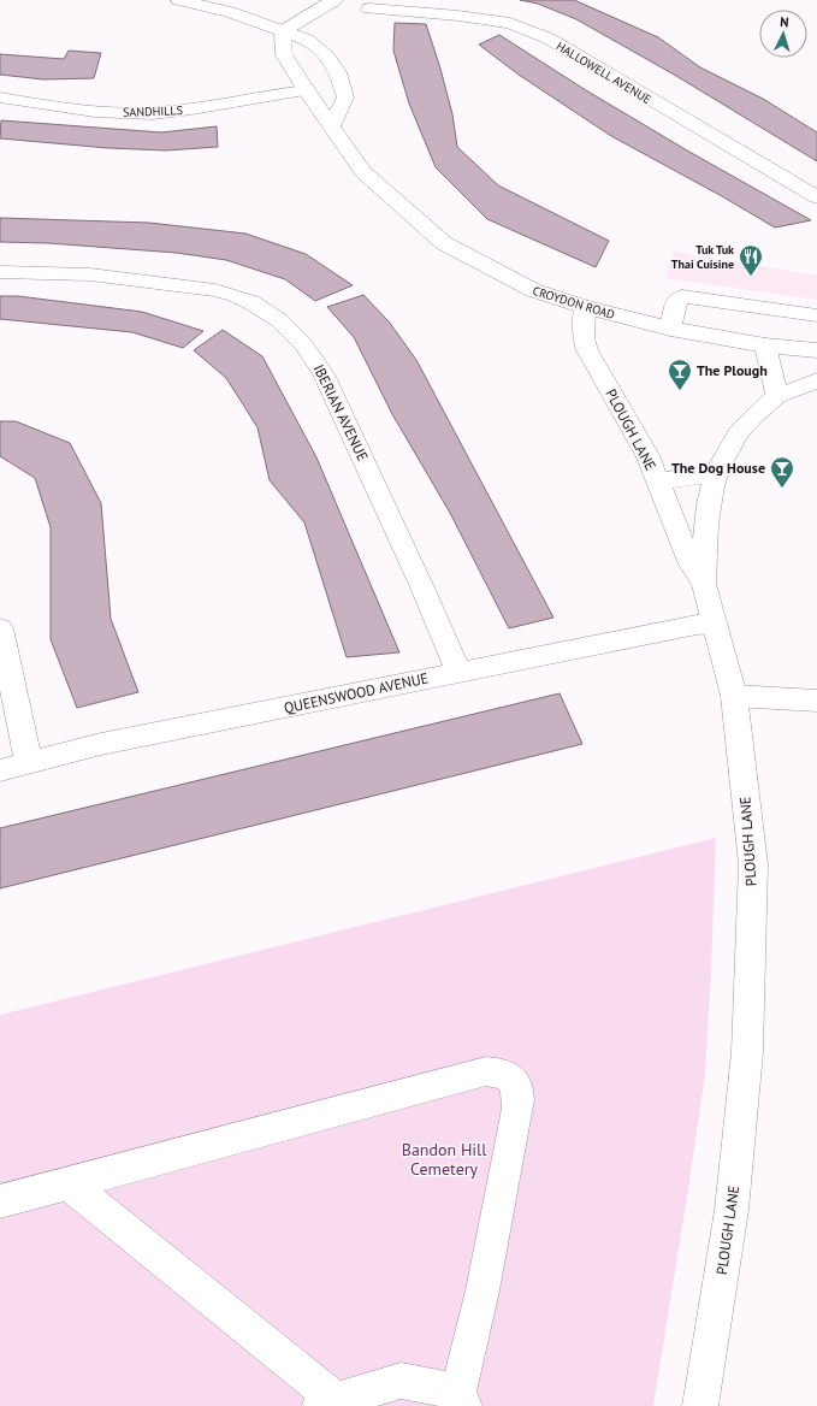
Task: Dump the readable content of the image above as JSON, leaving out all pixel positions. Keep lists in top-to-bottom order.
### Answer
{
  "streets": {
    "main road": [
      "HALLOWELL AVENUE",
      "SANDHILLS",
      "CROYDON ROAD",
      "IBERIAN AVENUE",
      "PLOUGH LANE",
      "QUEENSWOOD AVENUE"
    ]
  },
  "crossings": [
    ["SANDHILLS", "CROYDON ROAD"],
    ["CROYDON ROAD", "PLOUGH LANE"],
    ["IBERIAN AVENUE", "QUEENSWOOD AVENUE"],
    ["PLOUGH LANE", "QUEENSWOOD AVENUE"]
  ],
  "parks": ["Bandon Hill Cemetery"],
  "places": {
    "restaurant": ["Tuk Tuk Thai Cuisine"],
    "bar": ["The Plough", "The Dog House"]
  },
  "north": "top"
}
